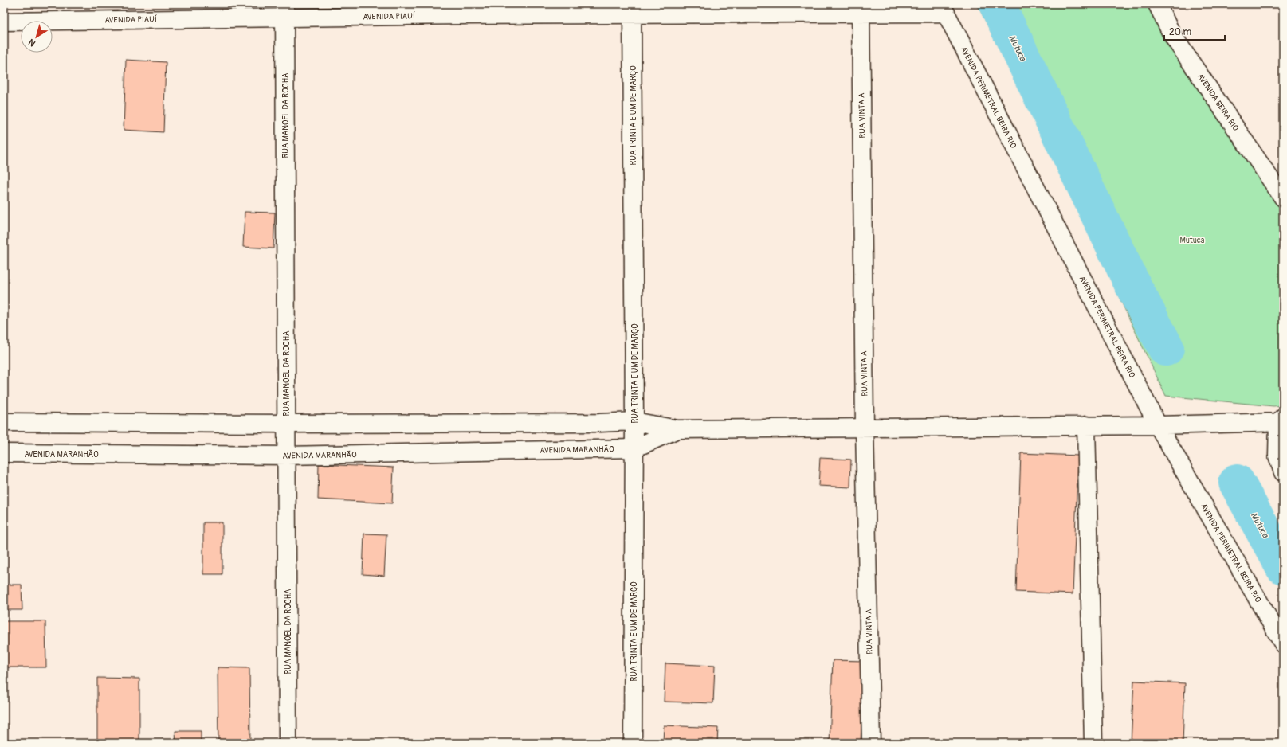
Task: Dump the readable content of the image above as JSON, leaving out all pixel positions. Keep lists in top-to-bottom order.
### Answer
{
  "streets": {
    "street": [
      "AVENIDA PIAUÍ",
      "AVENIDA PERIMETRAL BEIRA RIO",
      "AVENIDA BEIRA RIO",
      "RUA MANOEL DA ROCHA",
      "RUA TRINTA E UM DE MARÇO",
      "RUA VINTA A",
      "AVENIDA MARANHÃO"
    ]
  },
  "crossings": [
    ["AVENIDA PIAUÍ", "AVENIDA PERIMETRAL BEIRA RIO"],
    ["AVENIDA PIAUÍ", "RUA MANOEL DA ROCHA"],
    ["AVENIDA PIAUÍ", "RUA TRINTA E UM DE MARÇO"],
    ["AVENIDA PIAUÍ", "RUA VINTA A"],
    ["RUA MANOEL DA ROCHA", "AVENIDA MARANHÃO"],
    ["RUA TRINTA E UM DE MARÇO", "AVENIDA MARANHÃO"]
  ],
  "water": ["Mutuca"],
  "parks": ["Mutuca"],
  "scale_bar": "20 m",
  "north": "bottom left"
}
